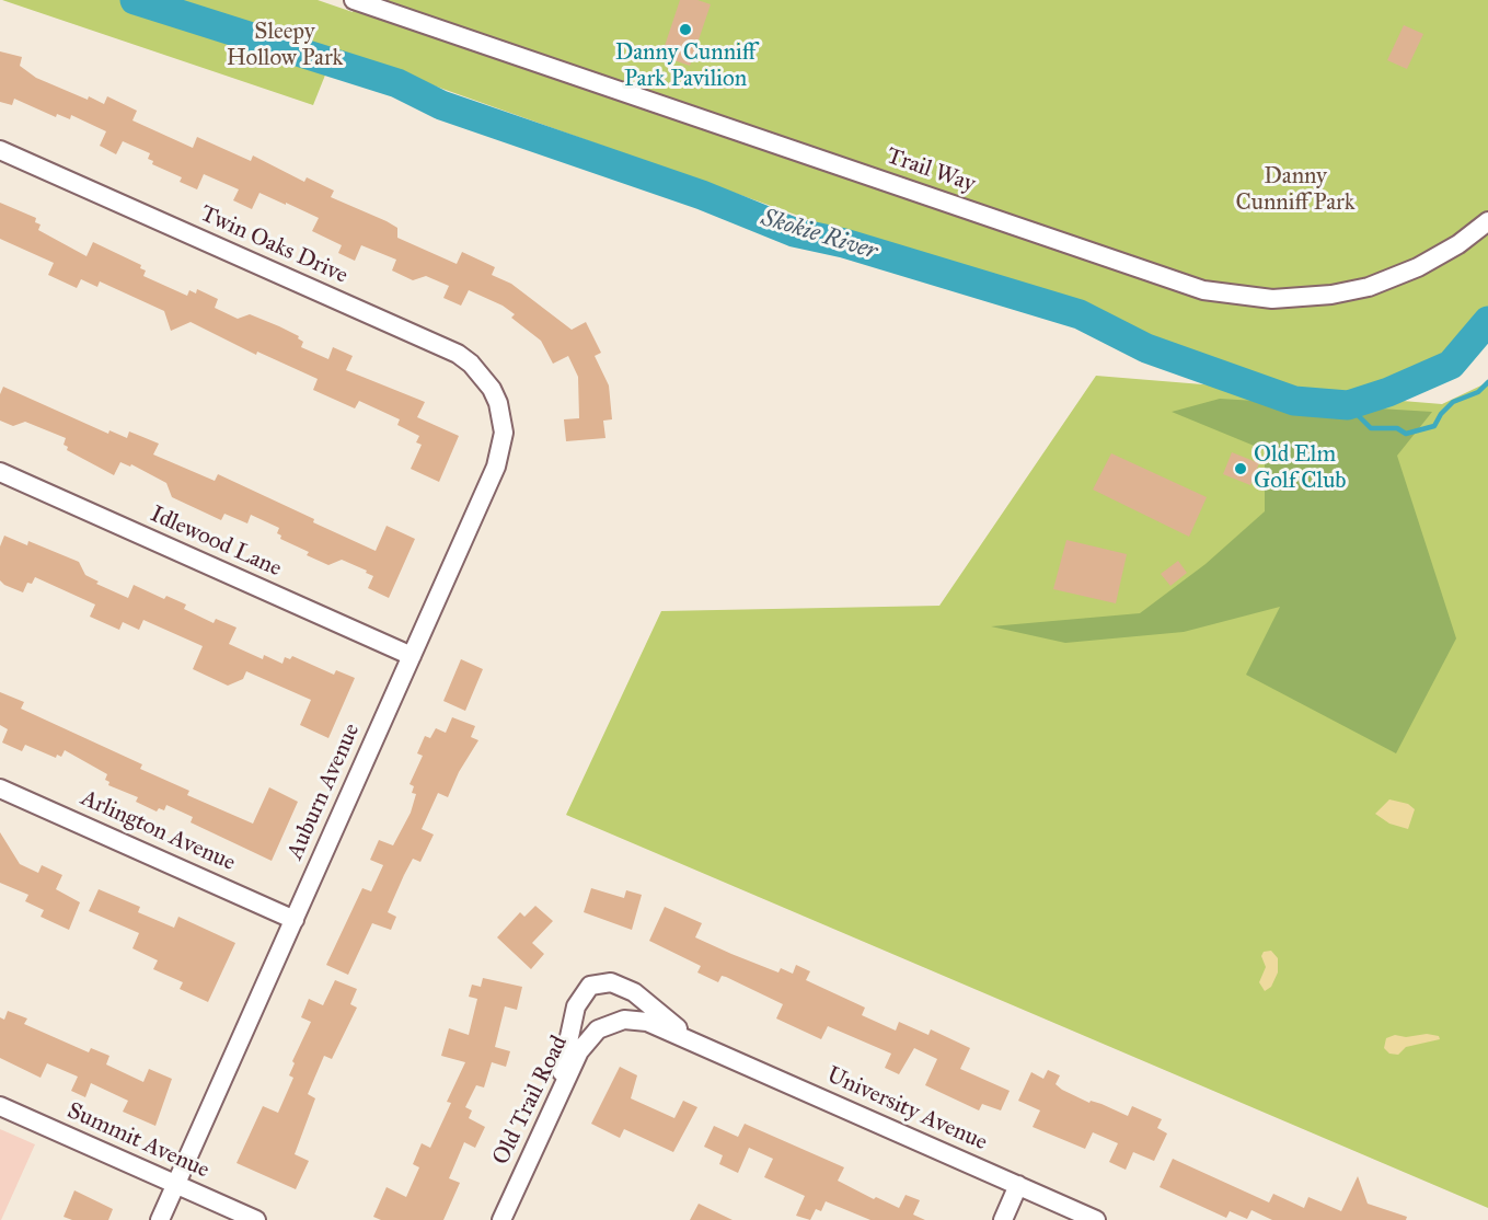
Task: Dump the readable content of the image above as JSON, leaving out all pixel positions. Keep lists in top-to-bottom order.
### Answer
{
  "streets": {
    "street": [
      "Trail Way",
      "Twin Oaks Drive",
      "Idlewood Lane",
      "Auburn Avenue",
      "Arlington Avenue",
      "Old Trail Road",
      "University Avenue",
      "Summit Avenue"
    ]
  },
  "crossings": [
    ["Twin Oaks Drive", "Auburn Avenue"],
    ["Idlewood Lane", "Auburn Avenue"],
    ["Auburn Avenue", "Arlington Avenue"],
    ["Auburn Avenue", "Summit Avenue"],
    ["Old Trail Road", "University Avenue"]
  ],
  "water": ["Skokie River"],
  "parks": ["Sleepy Hollow Park", "Danny Cunniff Park"],
  "places": ["Danny Cunniff Park Pavilion", "Old Elm Golf Club"]
}
